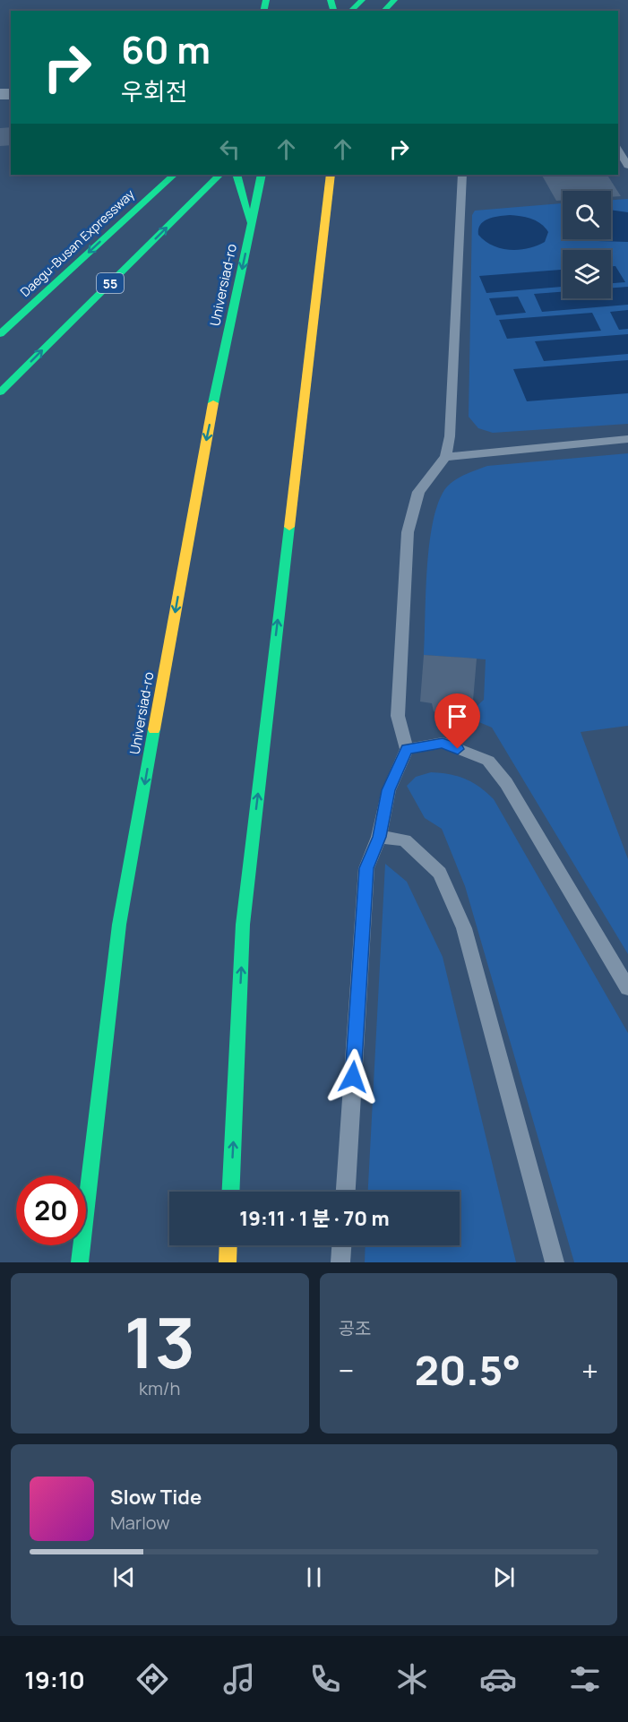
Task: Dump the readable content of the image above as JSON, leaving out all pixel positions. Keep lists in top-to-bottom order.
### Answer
{
  "streets": {
    "main road": ["Daegu-Busan Expressway", "55", "Universiad-ro"]
  },
  "page": {
    "turn": ["60 m", "우회전"],
    "limit": "20",
    "trip": "19:11 · 1 분 · 70 m",
    "tile": [
      ["13", "km/h"],
      "공조"
    ],
    "heat": ["−", "20.5°", "+"],
    "song": ["Slow Tide", "Marlow"],
    "tabs": "19:10"
  }
}
